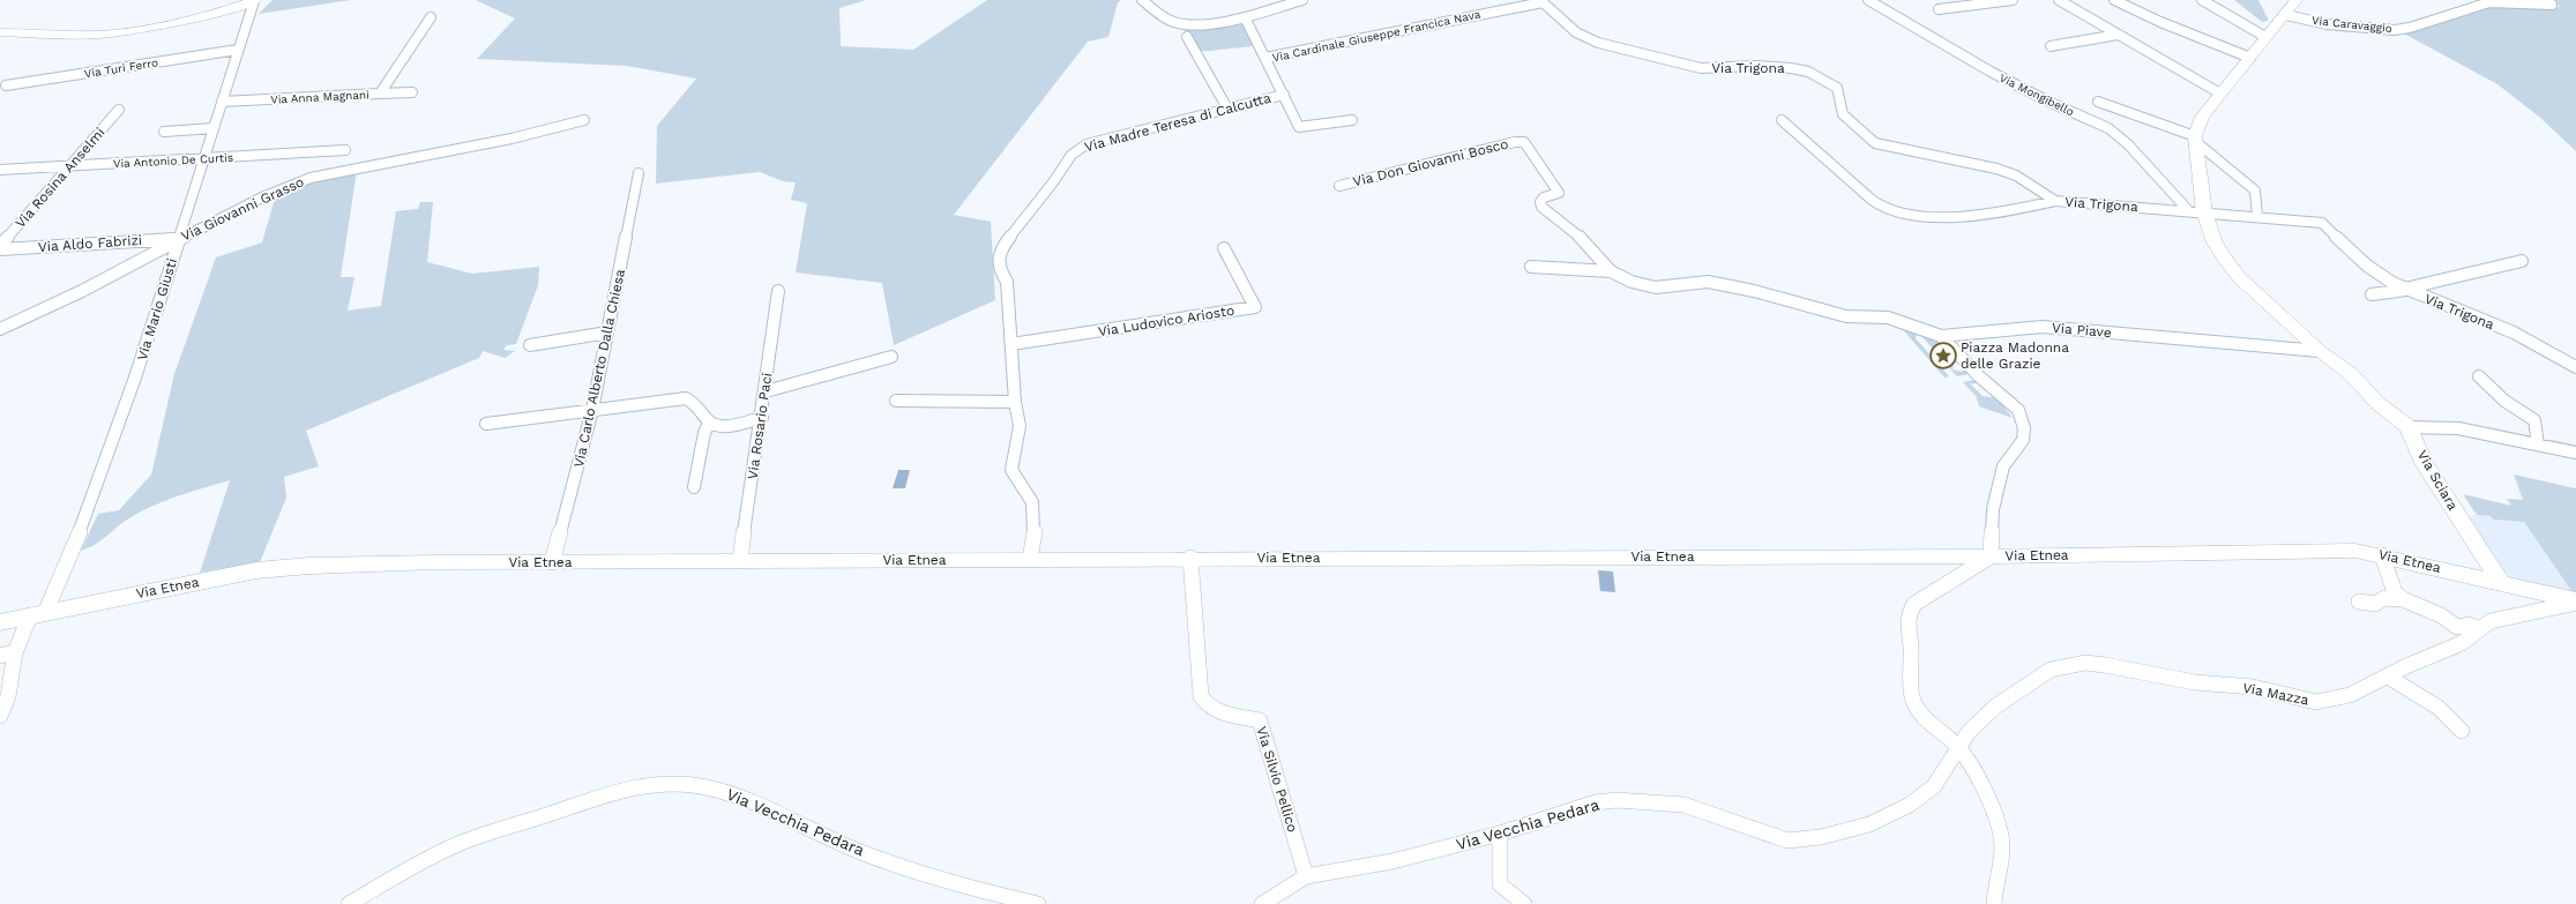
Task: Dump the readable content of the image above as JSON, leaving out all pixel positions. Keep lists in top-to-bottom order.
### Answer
{
  "streets": {
    "main road": ["Via Sciara", "Via Etnea"],
    "street": [
      "Via Caravaggio",
      "Via Cardinale Giuseppe Francica Nava",
      "Via Turi Ferro",
      "Via Trigona",
      "Via Mongibello",
      "Via Anna Magnani",
      "Via Madre Teresa di Calcutta",
      "Via Antonio De Curtis",
      "Via Don Giovanni Bosco",
      "Via Rosina Anselmi",
      "Via Giovanni Grasso",
      "Via Aldo Fabrizi",
      "Via Mario Giusti",
      "Via Ludovico Ariosto",
      "Via Piave",
      "Via Carlo Alberto Dalla Chiesa",
      "Via Rosario Paci",
      "Via Mazza",
      "Via Silvio Pellico",
      "Via Vecchia Pedara"
    ]
  },
  "crossings": [
    ["Via Cardinale Giuseppe Francica Nava", "Via Trigona"],
    ["Via Turi Ferro", "Via Mario Giusti"],
    ["Via Trigona", "Via Mongibello"],
    ["Via Anna Magnani", "Via Mario Giusti"],
    ["Via Madre Teresa di Calcutta", "Via Ludovico Ariosto"],
    ["Via Madre Teresa di Calcutta", "Via Etnea"],
    ["Via Antonio De Curtis", "Via Rosina Anselmi"],
    ["Via Antonio De Curtis", "Via Mario Giusti"],
    ["Via Don Giovanni Bosco", "Via Piave"],
    ["Via Giovanni Grasso", "Via Aldo Fabrizi"],
    ["Via Giovanni Grasso", "Via Mario Giusti"],
    ["Via Aldo Fabrizi", "Via Mario Giusti"],
    ["Via Mario Giusti", "Via Etnea"],
    ["Via Carlo Alberto Dalla Chiesa", "Via Etnea"],
    ["Via Rosario Paci", "Via Etnea"],
    ["Via Sciara", "Via Etnea"],
    ["Via Etnea", "Via Mazza"],
    ["Via Etnea", "Via Silvio Pellico"],
    ["Via Mazza", "Via Vecchia Pedara"],
    ["Via Silvio Pellico", "Via Vecchia Pedara"]
  ],
  "places": {
    "place": ["Piazza Madonna delle Grazie"]
  }
}
